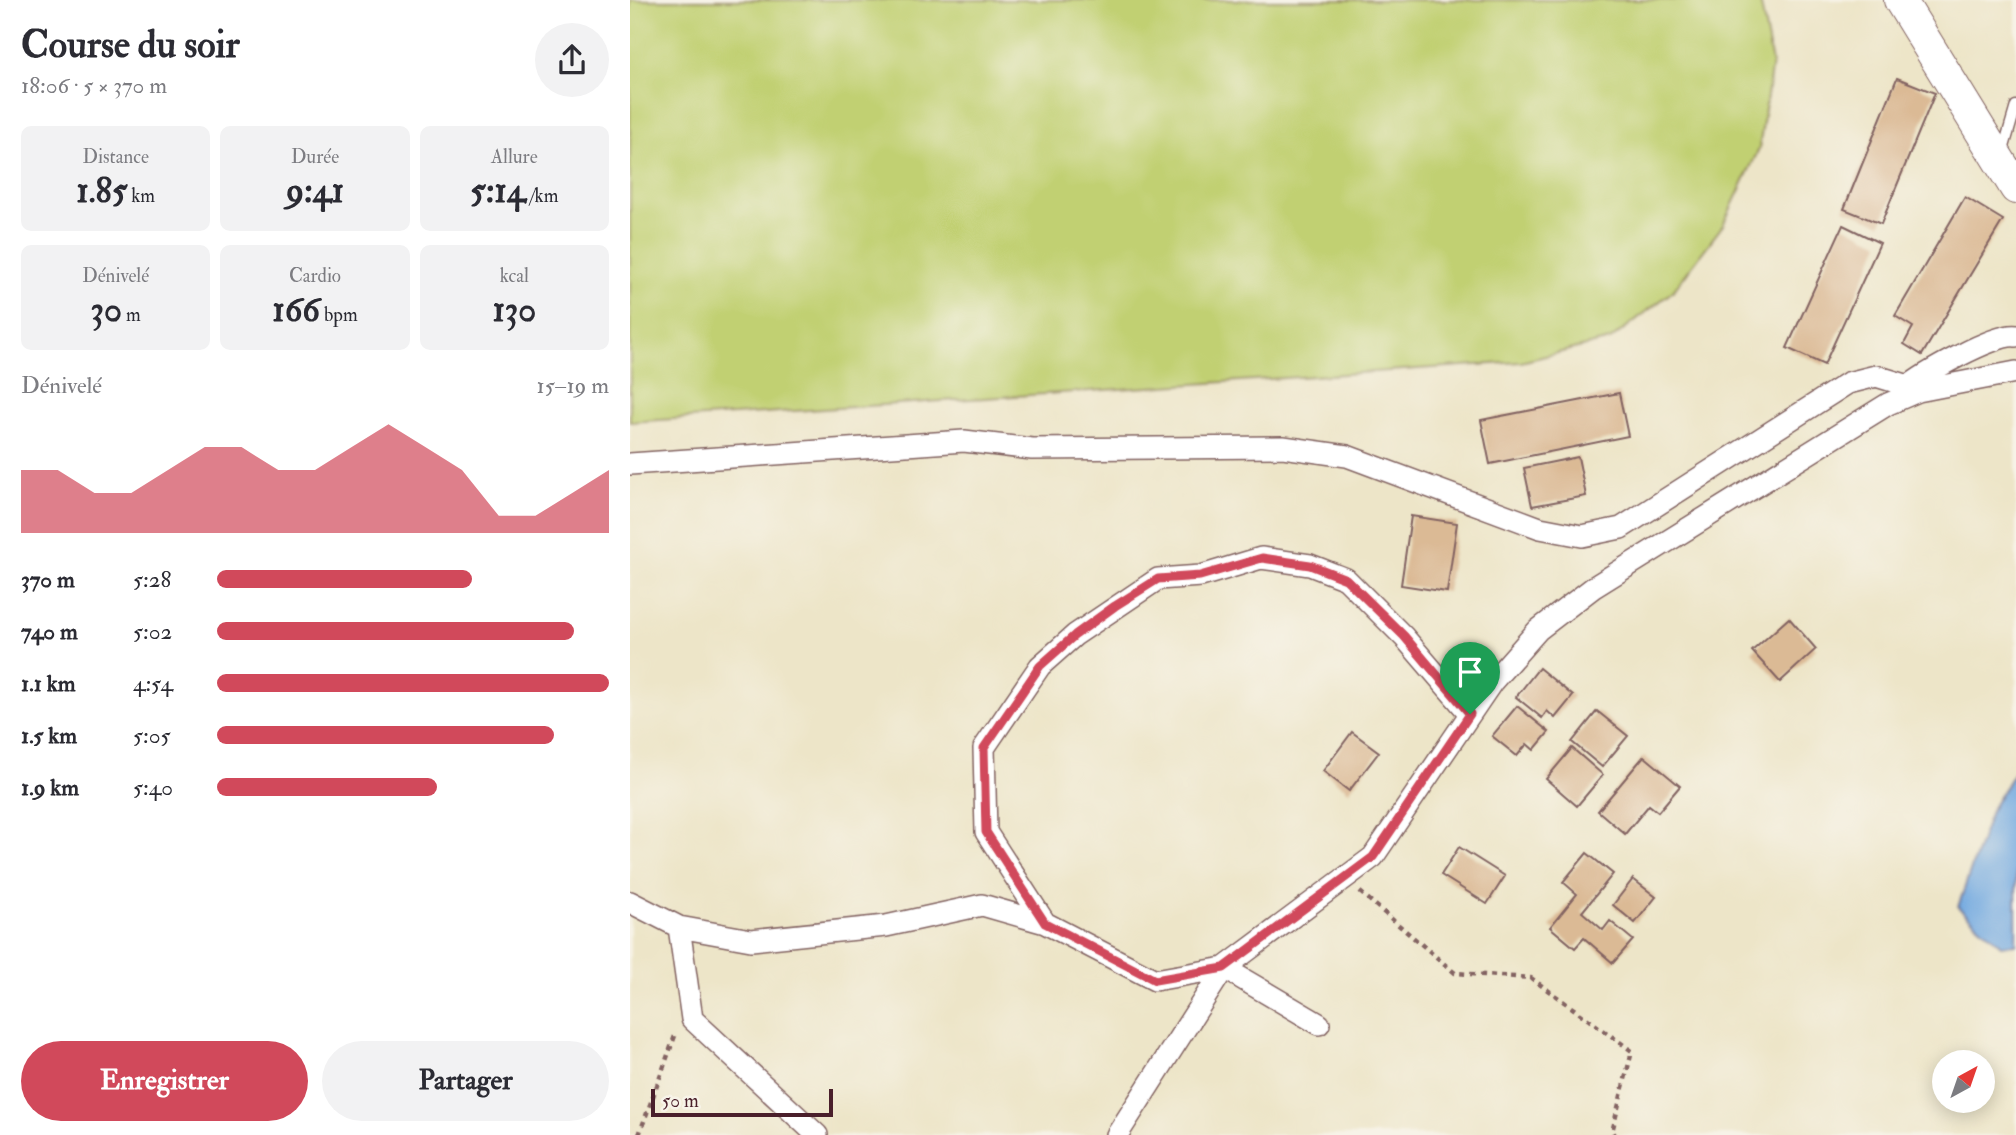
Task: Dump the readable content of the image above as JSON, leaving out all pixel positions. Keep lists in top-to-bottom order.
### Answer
{
  "scale_bar": "50 m",
  "north": "top right",
  "page": {
    "heading": ["Course du soir", "18:06 · 5 × 370 m"],
    "stats": [
      ["Distance", "1.85 km"],
      ["Durée", "9:41"],
      ["Allure", "5:14 /km"],
      ["Dénivelé", "30 m"],
      ["Cardio", "166 bpm"],
      ["kcal", "130"]
    ],
    "chart": ["Dénivelé", "15–19 m"],
    "list": [
      {
        "name": "370 m",
        "note": "5:28"
      },
      {
        "name": "740 m",
        "note": "5:02"
      },
      {
        "name": "1.1 km",
        "note": "4:54"
      },
      {
        "name": "1.5 km",
        "note": "5:05"
      },
      {
        "name": "1.9 km",
        "note": "5:40"
      }
    ],
    "buttons": ["Enregistrer", "Partager"],
    "scale": "50 m"
  }
}
